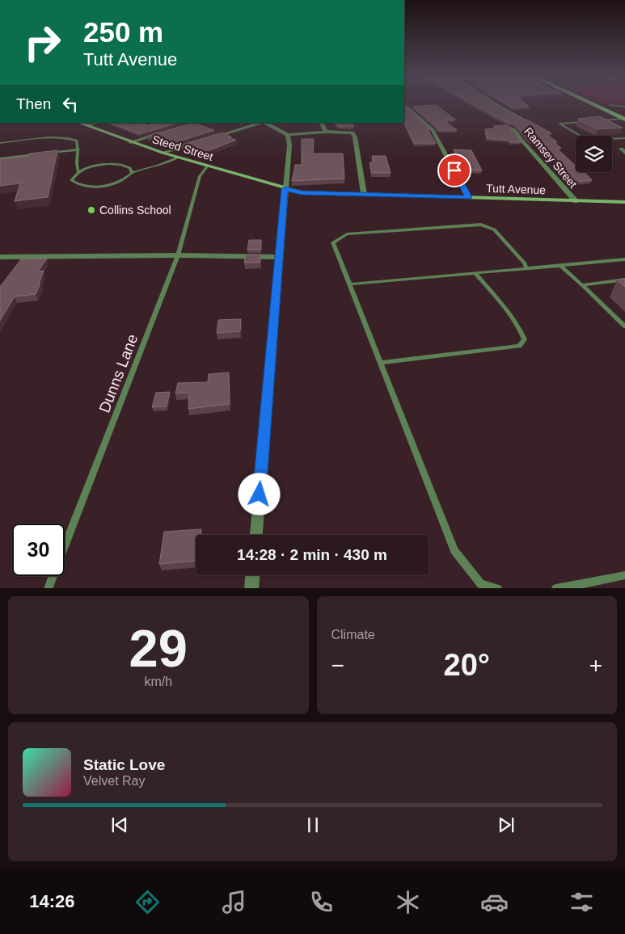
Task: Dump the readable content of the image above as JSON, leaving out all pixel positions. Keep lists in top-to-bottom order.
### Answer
{
  "streets": {
    "street": ["Steed Street", "Ramsey Street", "Tutt Avenue"],
    "lane": ["Dunns Lane"]
  },
  "crossings": [
    ["Steed Street", "Tutt Avenue"],
    ["Steed Street", "Dunns Lane"],
    ["Ramsey Street", "Tutt Avenue"]
  ],
  "places": ["Collins School"],
  "page": {
    "turn": ["250 m", "Tutt Avenue"],
    "then": "Then",
    "limit": "30",
    "trip": "14:28 · 2 min · 430 m",
    "tile": [
      ["29", "km/h"],
      "Climate"
    ],
    "heat": ["−", "20°", "+"],
    "song": ["Static Love", "Velvet Ray"],
    "tabs": "14:26"
  }
}
